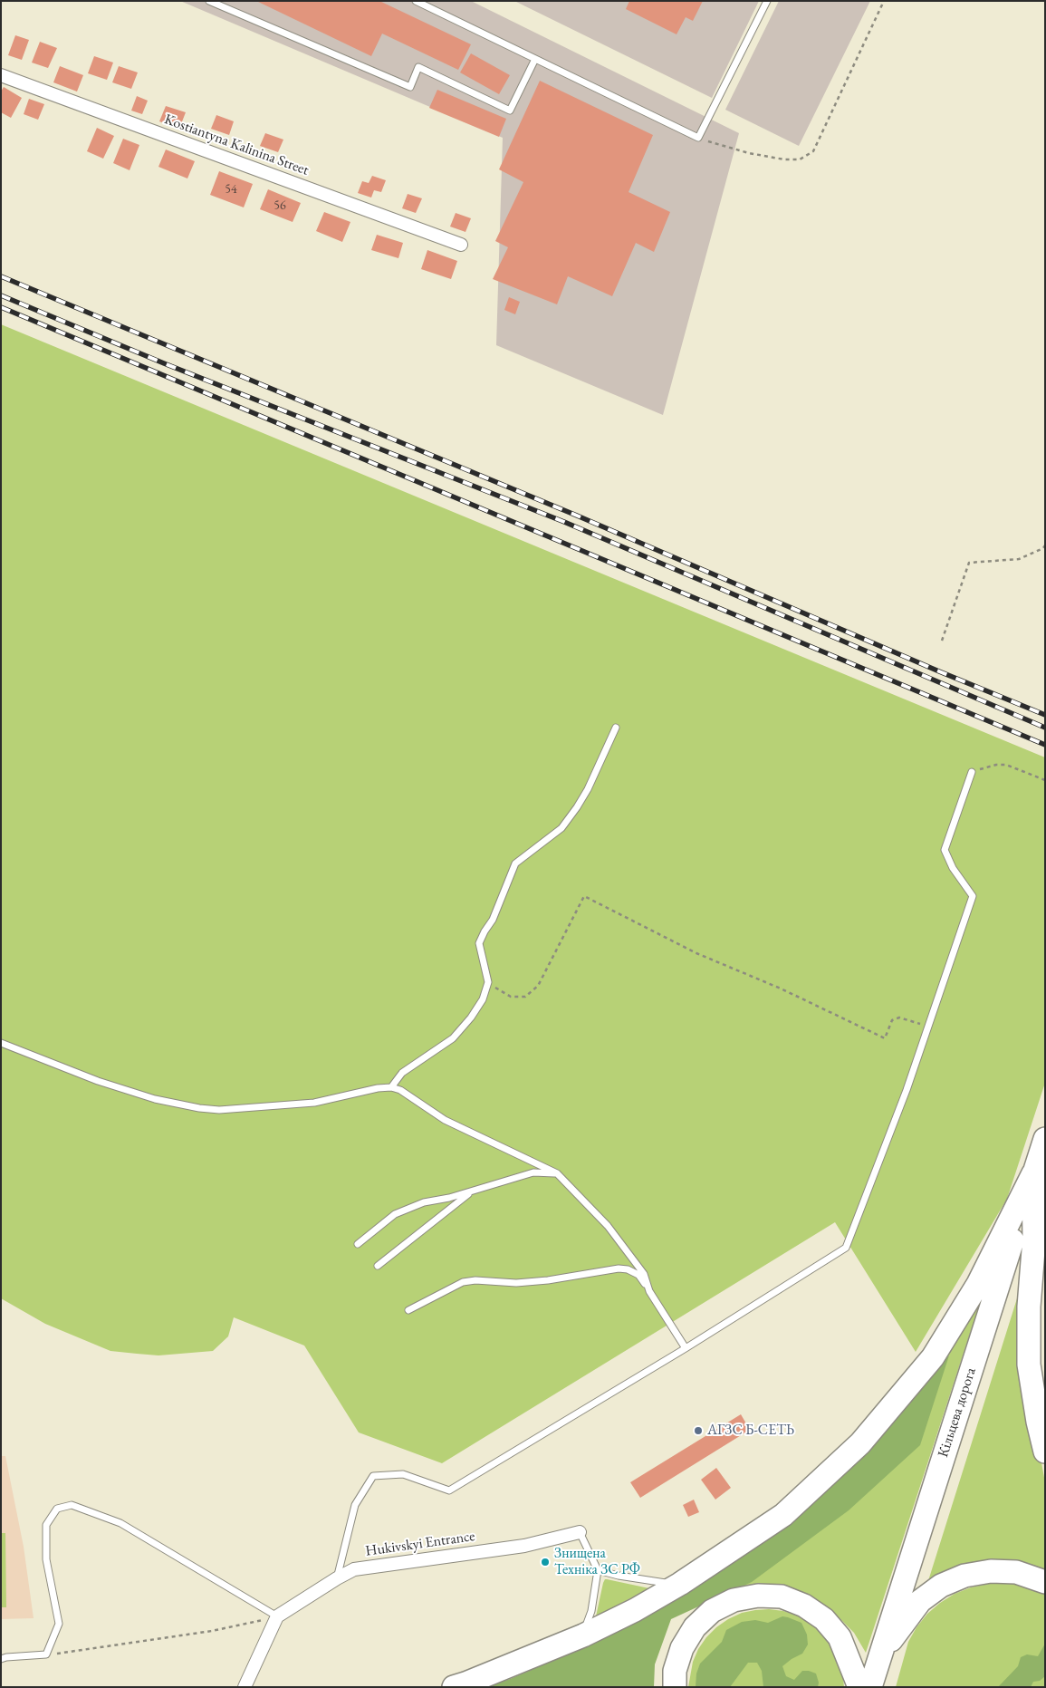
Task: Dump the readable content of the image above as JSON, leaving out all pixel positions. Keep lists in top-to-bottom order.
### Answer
{
  "streets": {
    "highway": ["Кільцева дорога"],
    "street": ["Kostiantyna Kalinina Street", "Hukivskyi Entrance"]
  },
  "places": ["АГЗС Б-СЕТЬ", "Знищена Техніка ЗС РФ"],
  "house_numbers": ["54", "56"]
}
